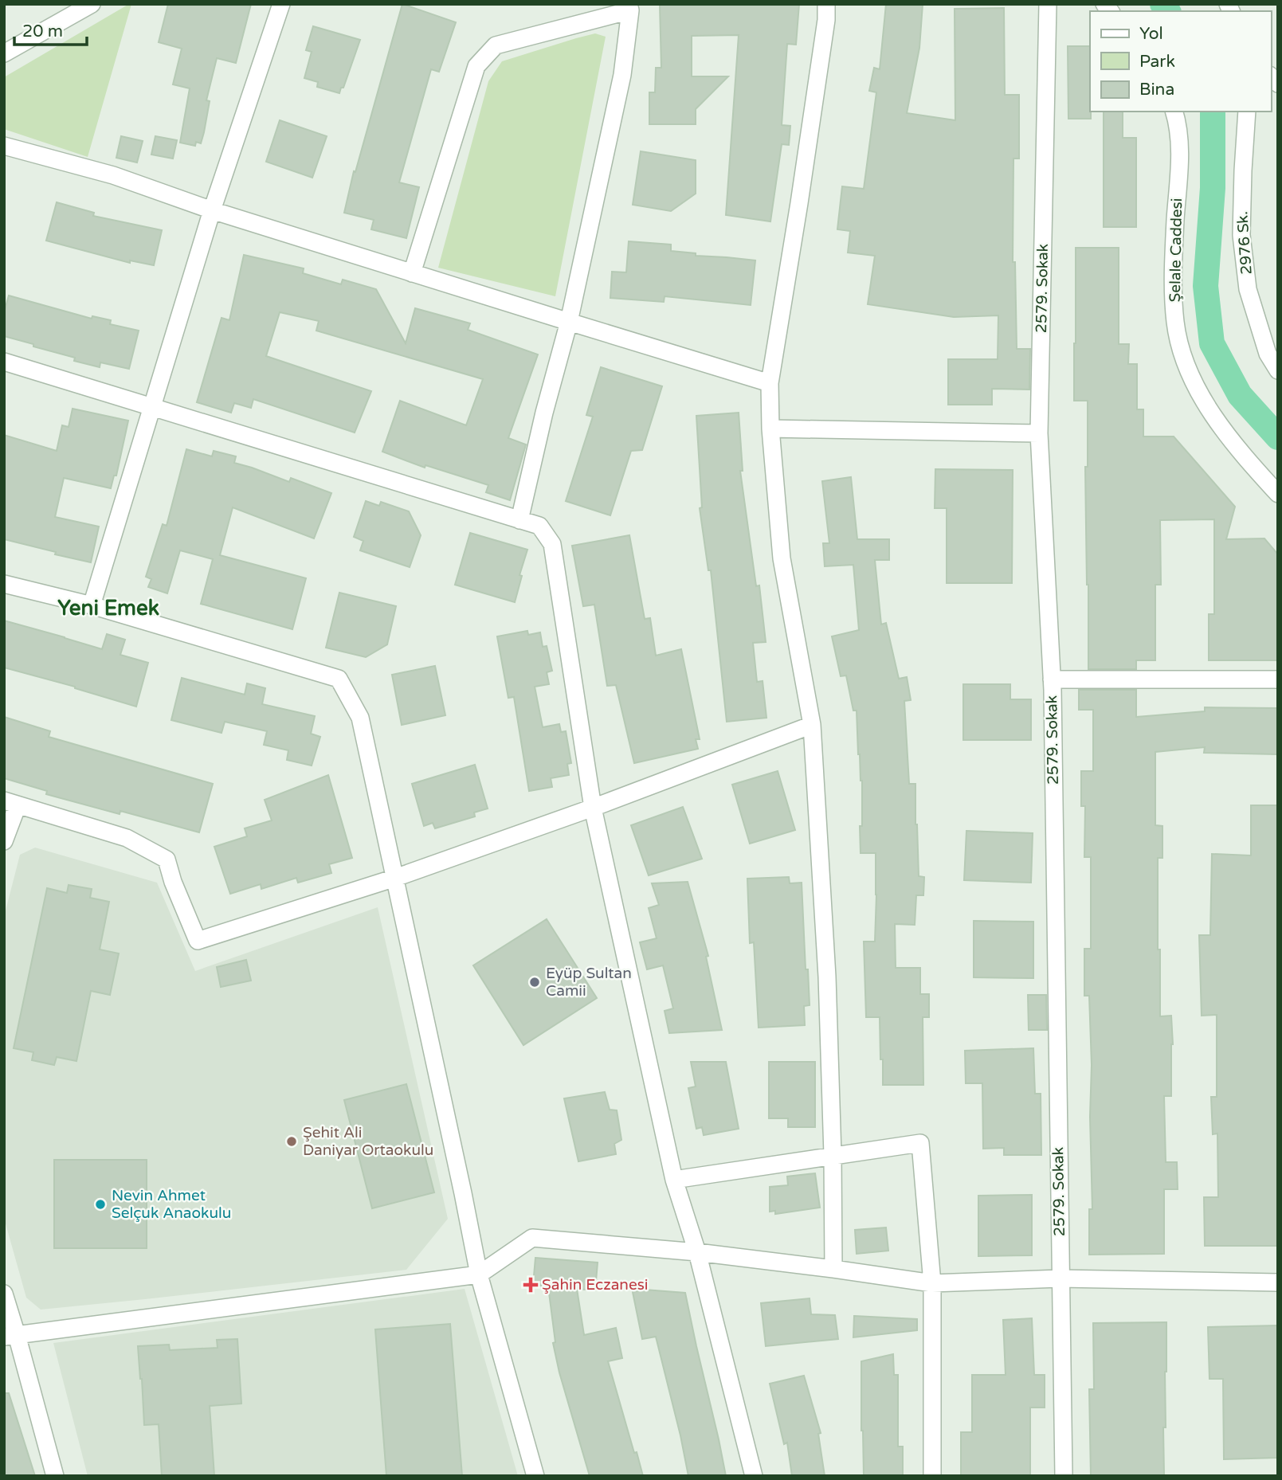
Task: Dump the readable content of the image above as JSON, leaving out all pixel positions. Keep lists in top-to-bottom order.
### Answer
{
  "streets": {
    "street": ["2976 Sk.", "Şelale Caddesi", "2579. Sokak"]
  },
  "districts": ["Yeni Emek"],
  "places": {
    "other": ["Eyüp Sultan Camii", "Şehit Ali Daniyar Ortaokulu", "Nevin Ahmet Selçuk Anaokulu"],
    "health": ["Şahin Eczanesi"]
  },
  "legend": ["Yol", "Park", "Bina"],
  "scale_bar": "20 m"
}
